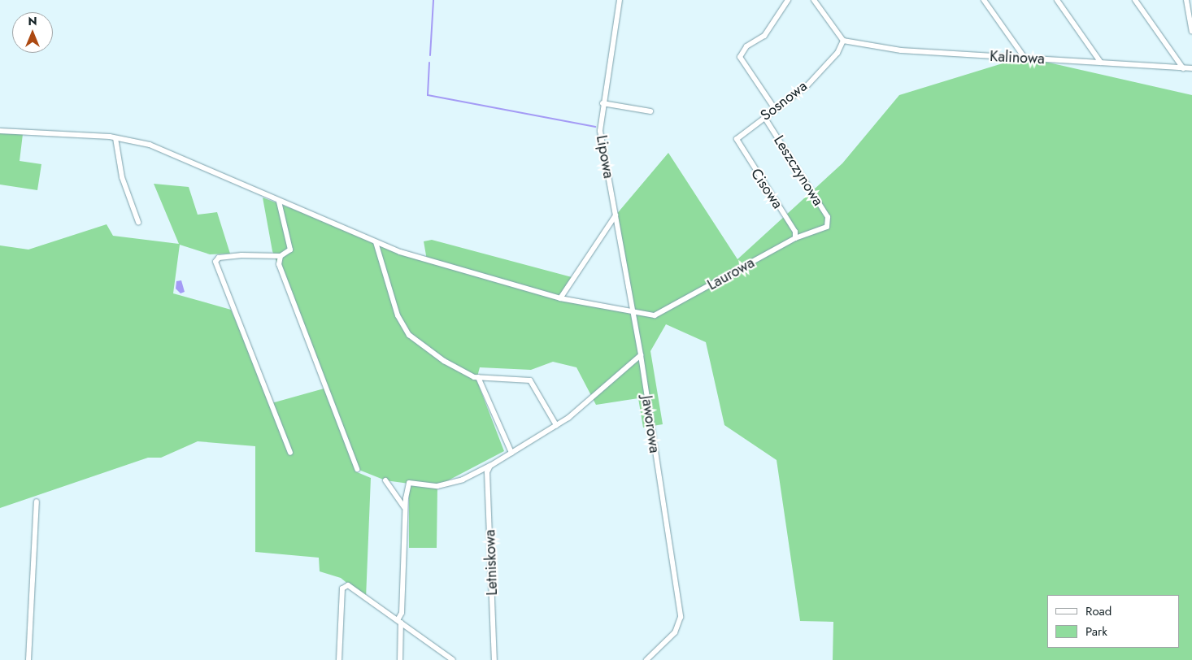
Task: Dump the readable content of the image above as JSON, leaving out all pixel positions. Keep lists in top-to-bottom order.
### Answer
{
  "streets": {
    "street": [
      "Kalinowa",
      "Sosnowa",
      "Lipowa",
      "Leszczynowa",
      "Cisowa",
      "Laurowa",
      "Jaworowa",
      "Letniskowa"
    ]
  },
  "crossings": [
    ["Kalinowa", "Sosnowa"],
    ["Sosnowa", "Leszczynowa"],
    ["Sosnowa", "Cisowa"],
    ["Lipowa", "Jaworowa"],
    ["Leszczynowa", "Laurowa"],
    ["Cisowa", "Laurowa"],
    ["Laurowa", "Jaworowa"]
  ],
  "legend": ["Road", "Park"],
  "north": "top"
}
